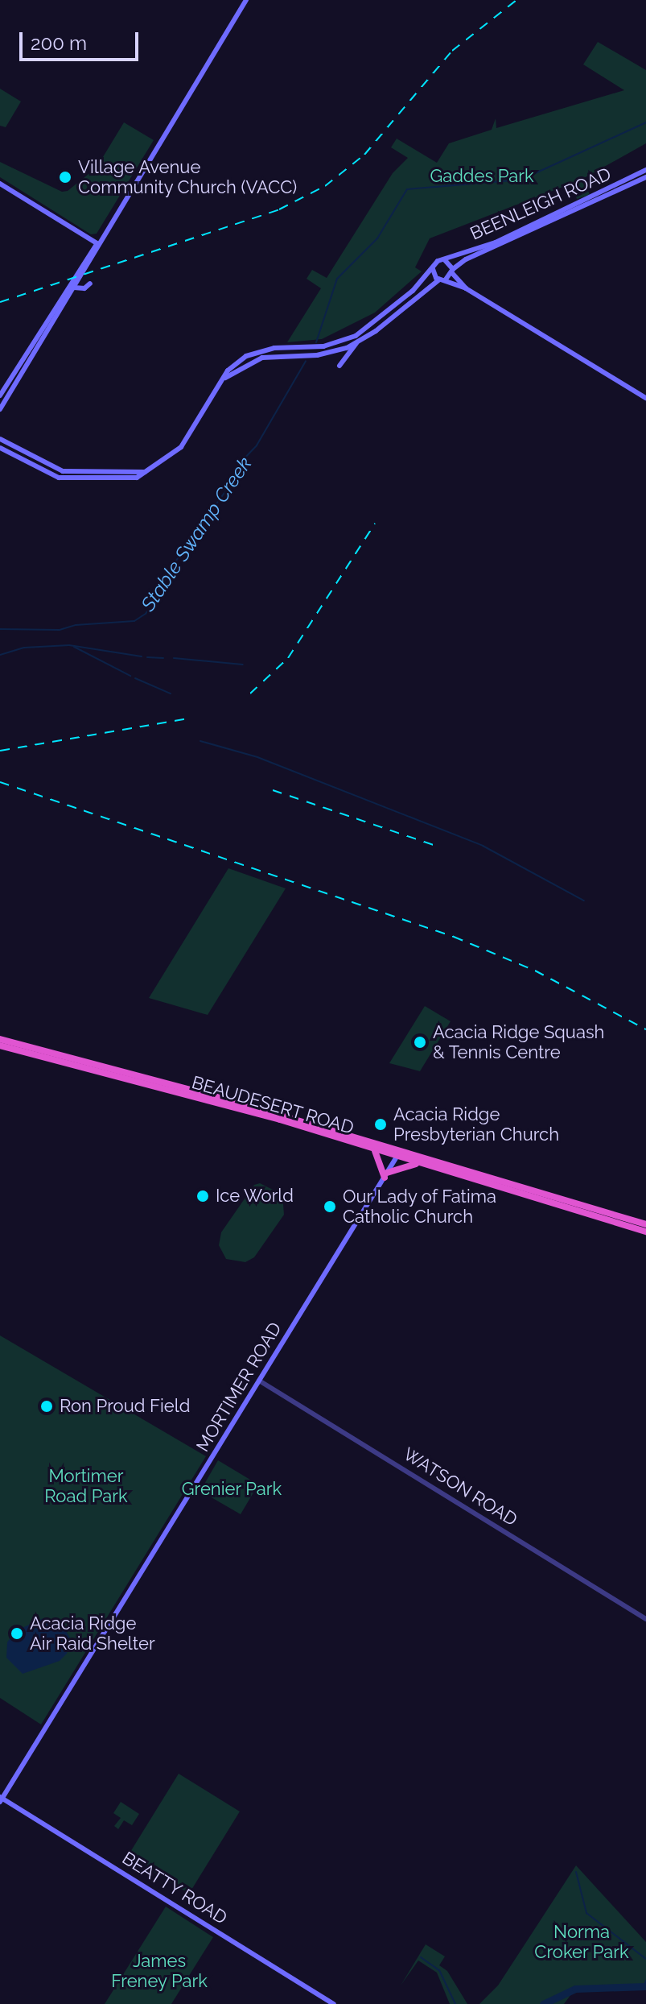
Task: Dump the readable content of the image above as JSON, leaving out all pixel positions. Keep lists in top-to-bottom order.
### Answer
{
  "streets": {
    "highway": ["BEAUDESERT ROAD"],
    "main road": ["BEENLEIGH ROAD", "MORTIMER ROAD", "BEATTY ROAD"],
    "street": ["WATSON ROAD"]
  },
  "crossings": [
    ["BEAUDESERT ROAD", "MORTIMER ROAD"],
    ["MORTIMER ROAD", "WATSON ROAD"],
    ["MORTIMER ROAD", "BEATTY ROAD"]
  ],
  "water": ["Stable Swamp Creek"],
  "parks": [
    "Gaddes Park",
    "Mortimer Road Park",
    "Grenier Park",
    "Norma Croker Park",
    "James Freney Park"
  ],
  "places": [
    "Village Avenue Community Church (VACC)",
    "Acacia Ridge Squash & Tennis Centre",
    "Acacia Ridge Presbyterian Church",
    "Ice World",
    "Our Lady of Fatima Catholic Church",
    "Ron Proud Field",
    "Acacia Ridge Air Raid Shelter"
  ],
  "scale_bar": "200 m"
}
